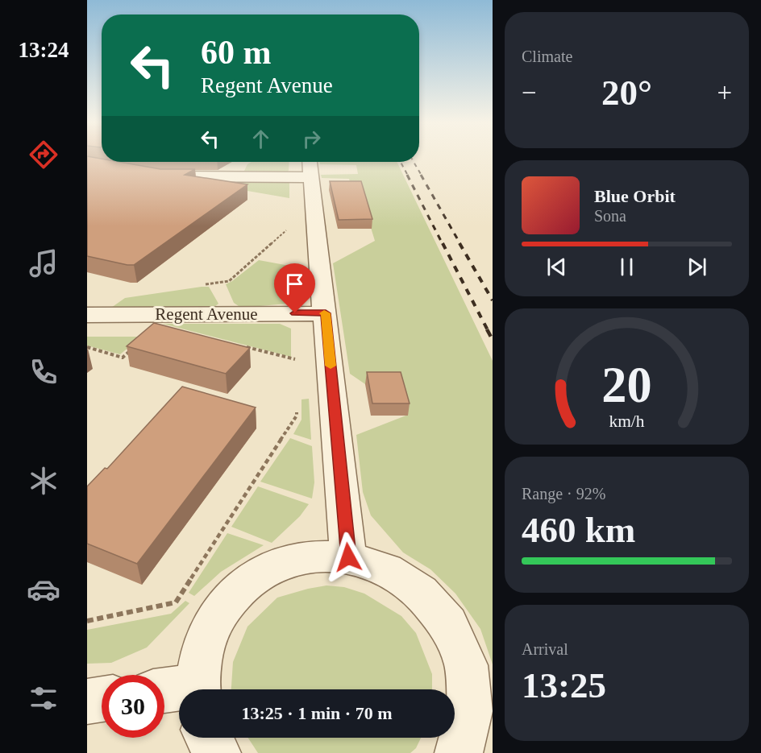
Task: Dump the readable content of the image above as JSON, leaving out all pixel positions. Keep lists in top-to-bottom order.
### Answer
{
  "streets": {
    "street": ["Regent Avenue"]
  },
  "page": {
    "tabs": "13:24",
    "tile": [
      "Climate",
      ["Range · 92%", "460 km"],
      ["Arrival", "13:25"]
    ],
    "turn": ["60 m", "Regent Avenue"],
    "heat": ["−", "20°", "+"],
    "song": ["Blue Orbit", "Sona"],
    "limit": "30",
    "trip": "13:25 · 1 min · 70 m",
    "gauge": ["20", "km/h"]
  }
}
